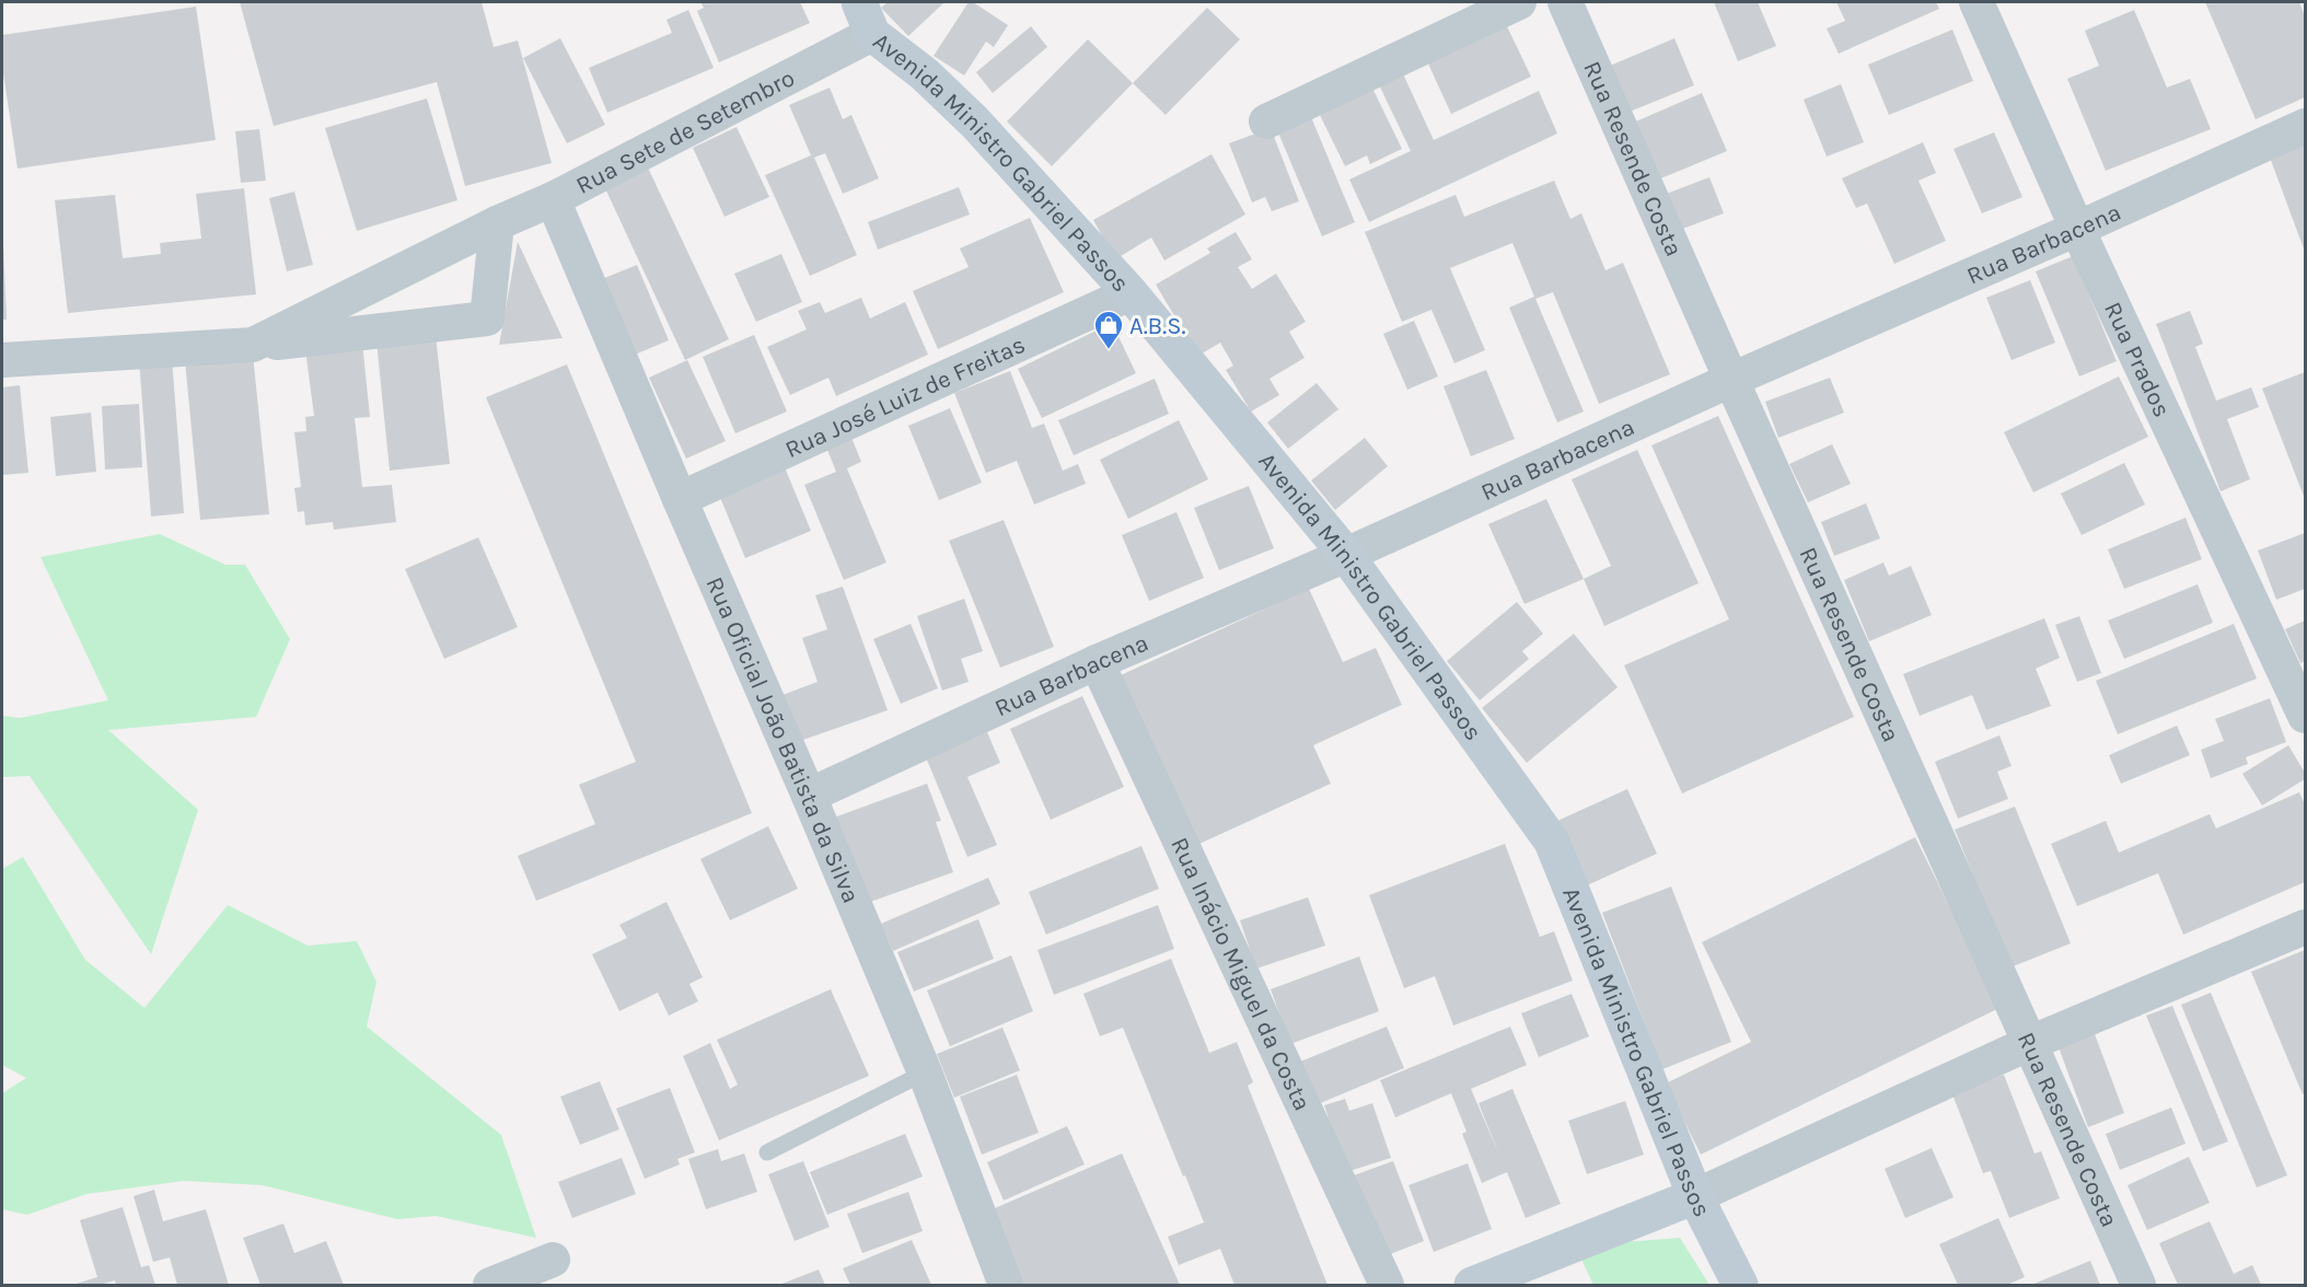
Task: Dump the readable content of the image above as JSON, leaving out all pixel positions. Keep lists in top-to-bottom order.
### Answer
{
  "streets": {
    "main road": ["Avenida Ministro Gabriel Passos"],
    "street": [
      "Rua Sete de Setembro",
      "Rua Resende Costa",
      "Rua Barbacena",
      "Rua Prados",
      "Rua José Luiz de Freitas",
      "Rua Oficial João Batista da Silva",
      "Rua Inácio Miguel da Costa"
    ]
  },
  "crossings": [
    ["Rua Sete de Setembro", "Avenida Ministro Gabriel Passos"],
    ["Rua Sete de Setembro", "Rua Oficial João Batista da Silva"],
    ["Rua Resende Costa", "Rua Barbacena"],
    ["Avenida Ministro Gabriel Passos", "Rua Barbacena"],
    ["Avenida Ministro Gabriel Passos", "Rua José Luiz de Freitas"],
    ["Rua Barbacena", "Rua Prados"],
    ["Rua Barbacena", "Rua Oficial João Batista da Silva"],
    ["Rua Barbacena", "Rua Inácio Miguel da Costa"],
    ["Rua José Luiz de Freitas", "Rua Oficial João Batista da Silva"]
  ],
  "places": {
    "shop": ["A.B.S."]
  }
}
